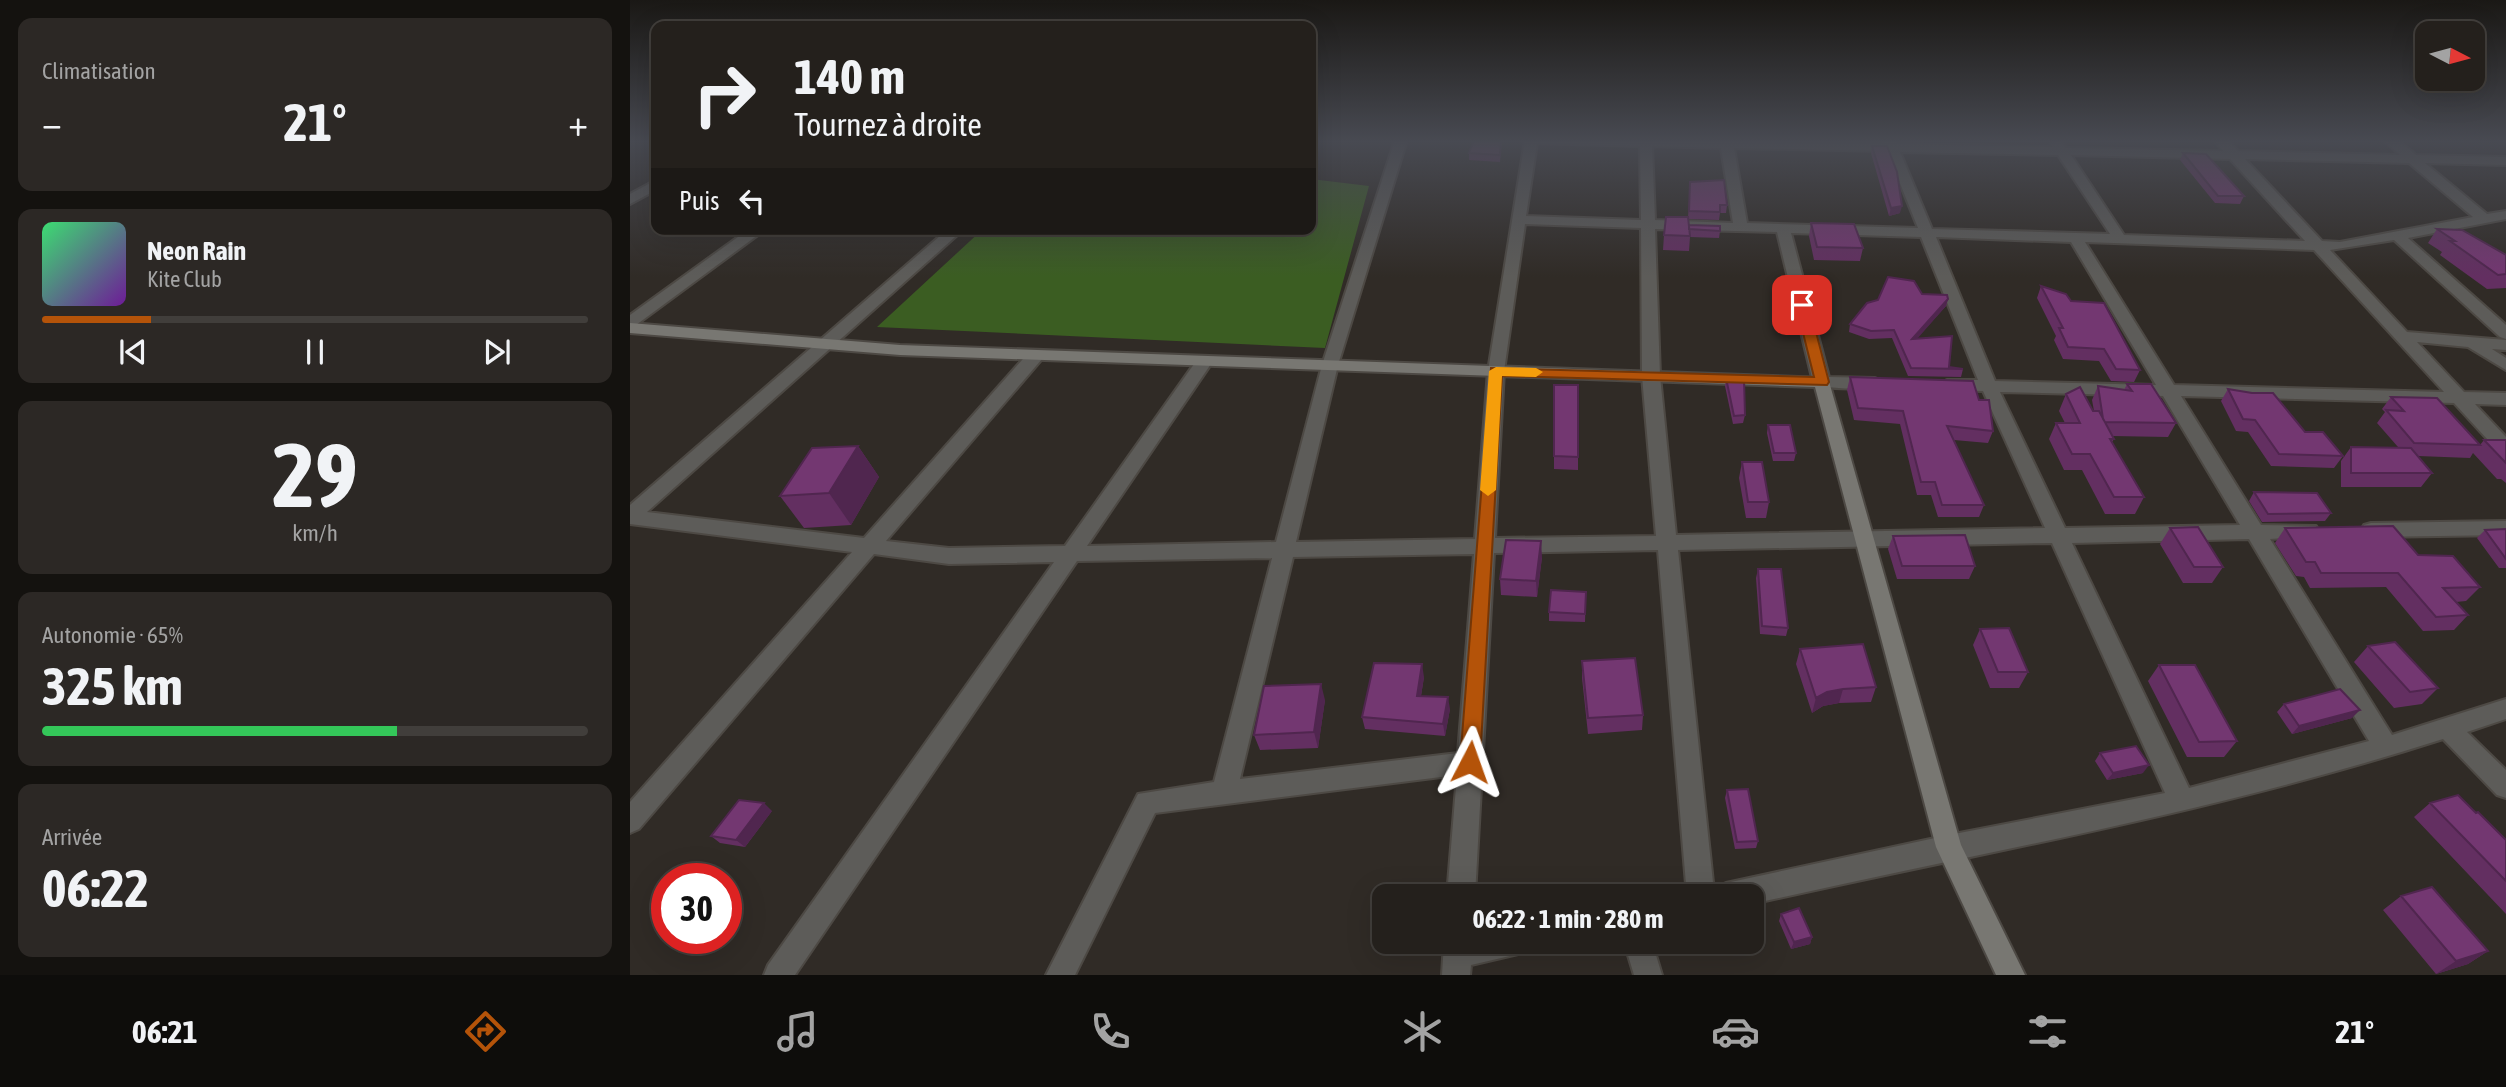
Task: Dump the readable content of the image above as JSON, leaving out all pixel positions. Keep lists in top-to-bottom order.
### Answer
{
  "north": "right",
  "page": {
    "tile": [
      "Climatisation",
      ["29", "km/h"],
      ["Autonomie · 65%", "325 km"],
      ["Arrivée", "06:22"]
    ],
    "turn": ["140 m", "Tournez à droite"],
    "heat": ["−", "21°", "+"],
    "then": "Puis",
    "song": ["Neon Rain", "Kite Club"],
    "limit": "30",
    "trip": "06:22 · 1 min · 280 m",
    "tabs": ["06:21", "21°"]
  }
}
